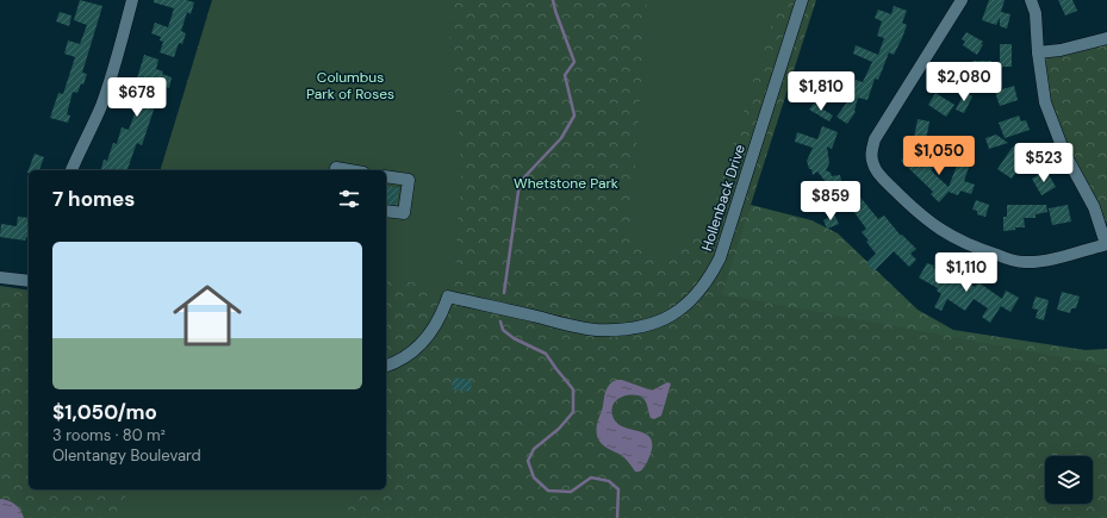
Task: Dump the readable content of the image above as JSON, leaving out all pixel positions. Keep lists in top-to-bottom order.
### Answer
{
  "streets": {
    "street": ["Hollenback Drive"]
  },
  "parks": ["Columbus Park of Roses", "Whetstone Park"],
  "page": {
    "price": [
      "$2,080",
      "$1,810",
      "$678",
      "$1,050",
      "$523",
      "$859",
      "$1,110"
    ],
    "heading": "7 homes",
    "list": [
      {
        "name": "$1,050/mo",
        "note": "3 rooms · 80 m² · Olentangy Boulevard"
      }
    ]
  }
}
